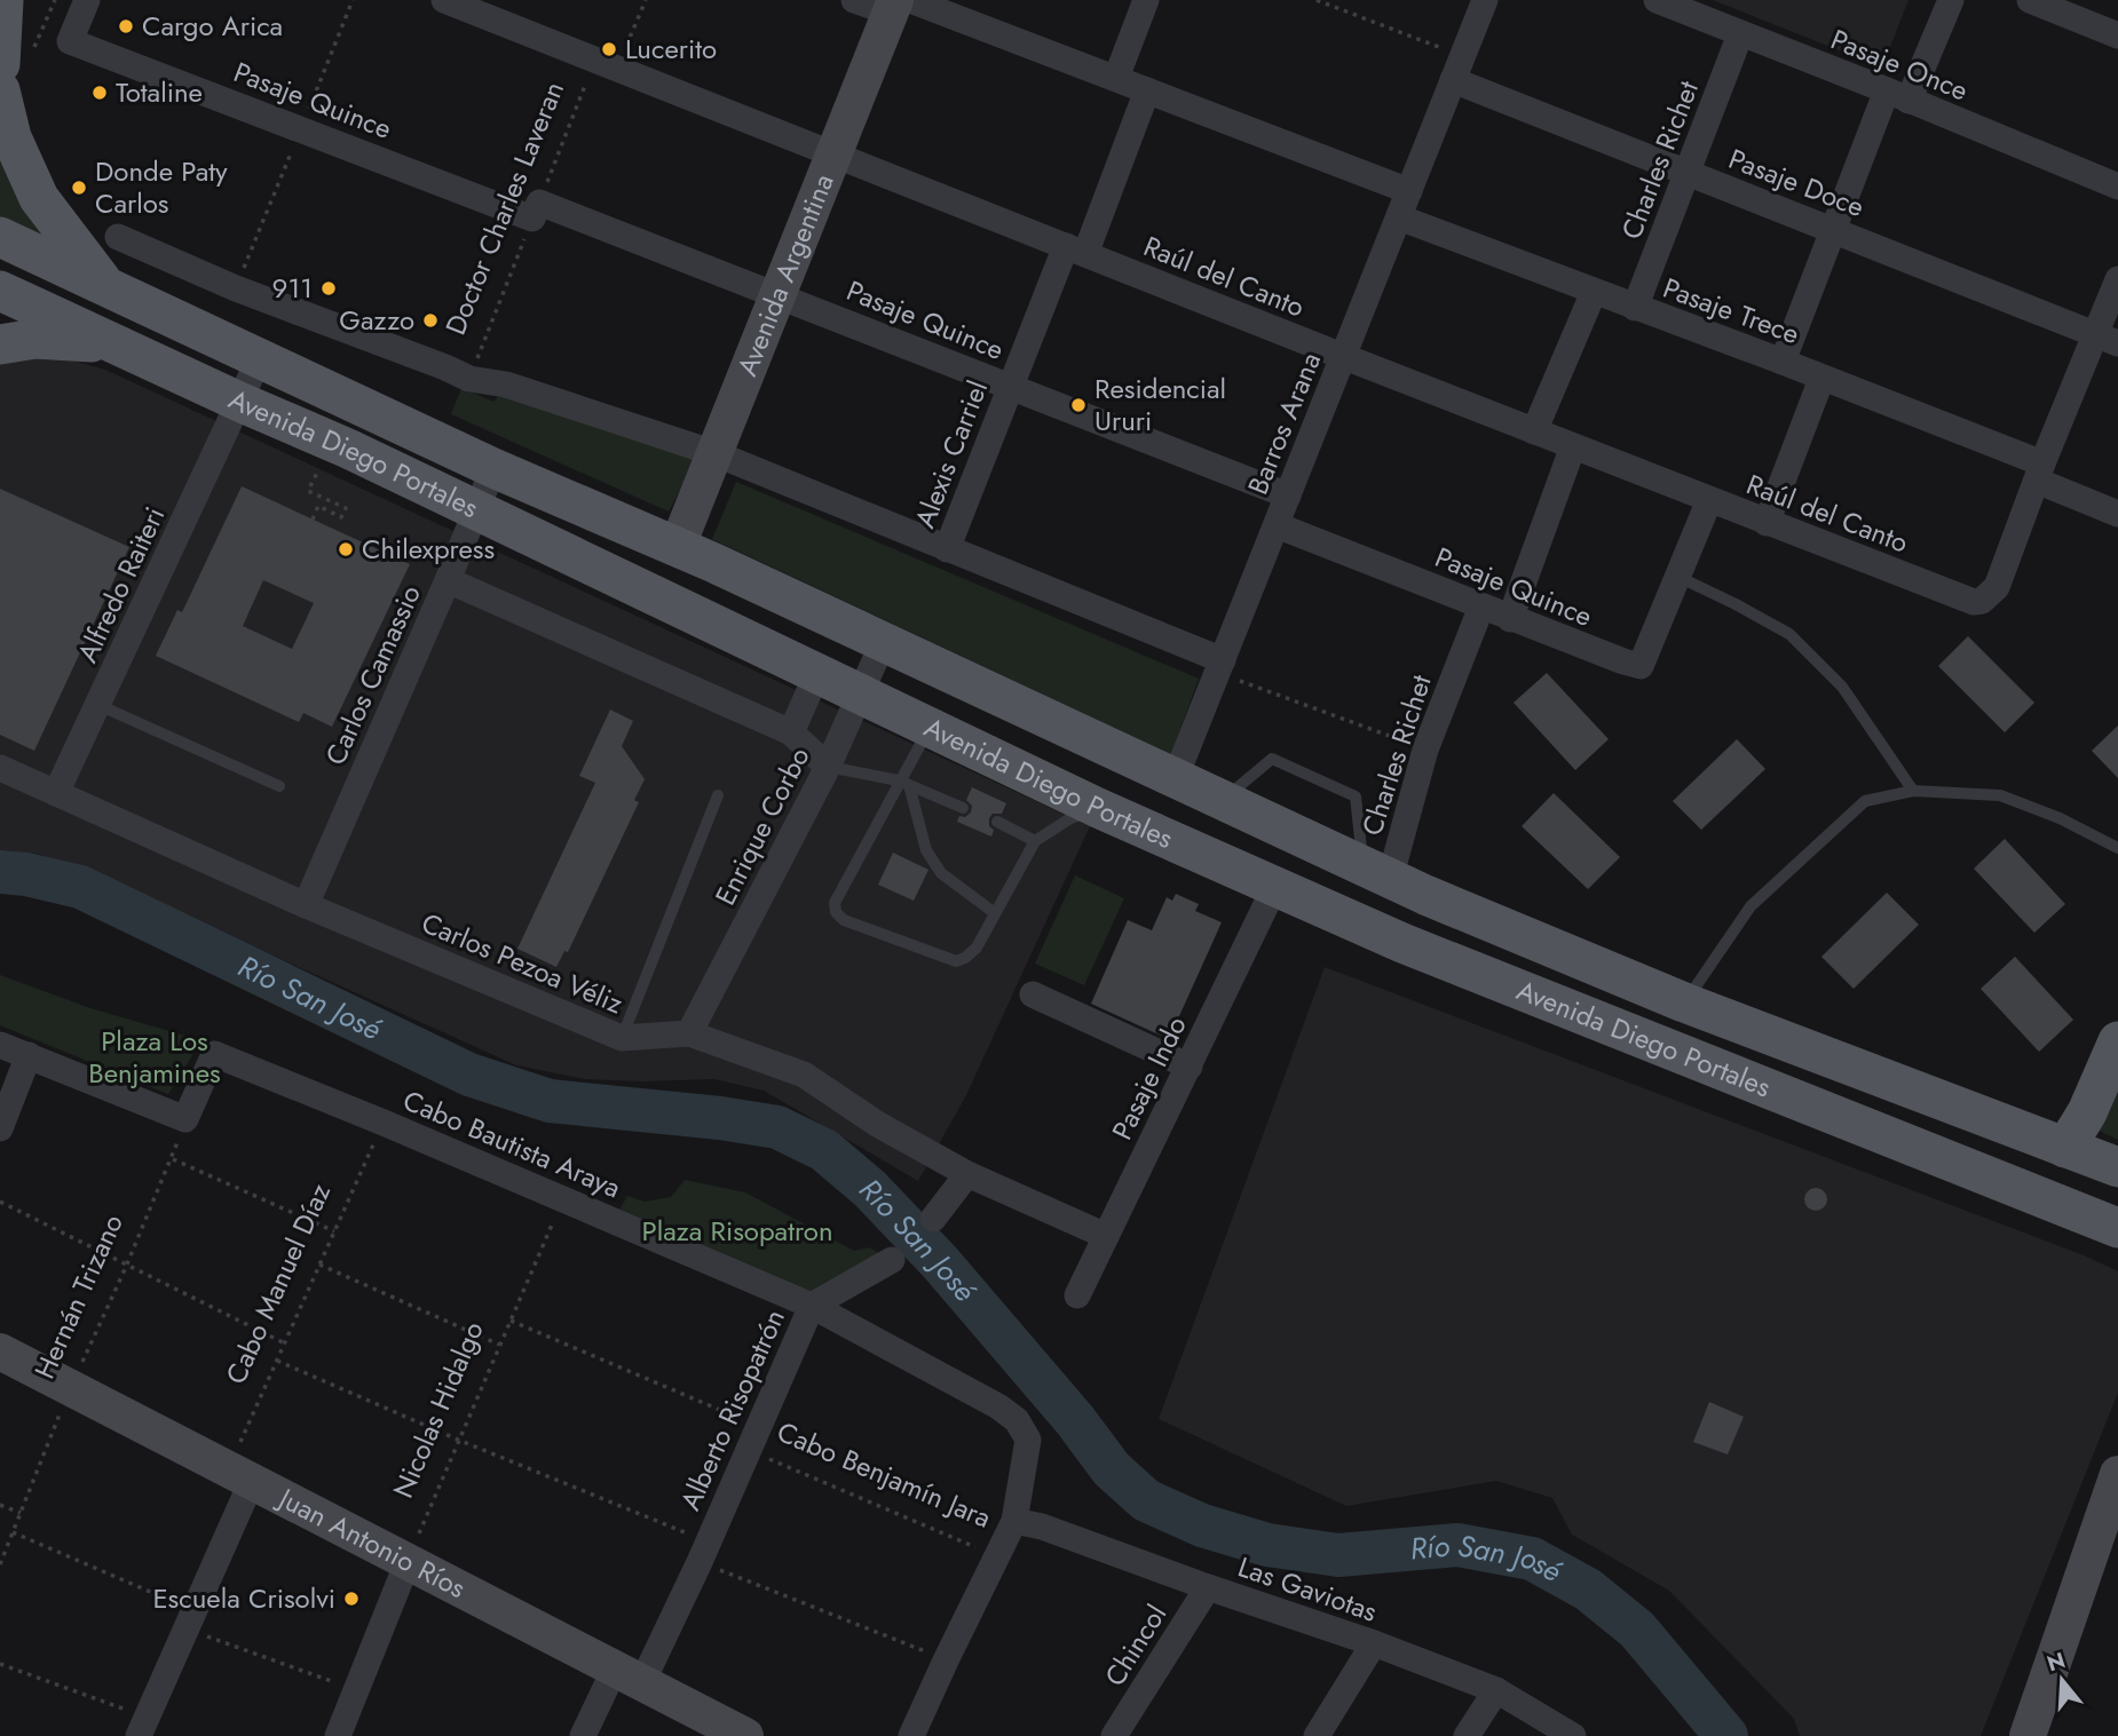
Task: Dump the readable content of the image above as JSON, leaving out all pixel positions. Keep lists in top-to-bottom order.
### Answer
{
  "streets": {
    "main road": ["Avenida Argentina", "Avenida Diego Portales", "Juan Antonio Ríos"],
    "street": [
      "Pasaje Once",
      "Pasaje Quince",
      "Charles Richet",
      "Pasaje Doce",
      "Raúl del Canto",
      "Pasaje Trece",
      "Barros Arana",
      "Alexis Carriel",
      "Alfredo Raiteri",
      "Carlos Camassio",
      "Enrique Corbo",
      "Carlos Pezoa Véliz",
      "Pasaje Indo",
      "Cabo Bautista Araya",
      "Alberto Risopatrón",
      "Las Gaviotas",
      "Chincol"
    ],
    "path": [
      "Doctor Charles Laveran",
      "Cabo Manuel Díaz",
      "Hernán Trizano",
      "Nicolas Hidalgo",
      "Cabo Benjamín Jara"
    ]
  },
  "crossings": [
    ["Pasaje Once", "Charles Richet"],
    ["Pasaje Quince", "Charles Richet"],
    ["Pasaje Quince", "Doctor Charles Laveran"],
    ["Pasaje Quince", "Avenida Argentina"],
    ["Pasaje Quince", "Barros Arana"],
    ["Pasaje Quince", "Alexis Carriel"],
    ["Charles Richet", "Pasaje Doce"],
    ["Charles Richet", "Pasaje Trece"],
    ["Charles Richet", "Avenida Diego Portales"],
    ["Pasaje Doce", "Barros Arana"],
    ["Doctor Charles Laveran", "Raúl del Canto"],
    ["Avenida Argentina", "Raúl del Canto"],
    ["Avenida Argentina", "Avenida Diego Portales"],
    ["Raúl del Canto", "Pasaje Trece"],
    ["Raúl del Canto", "Barros Arana"],
    ["Raúl del Canto", "Alexis Carriel"],
    ["Pasaje Trece", "Barros Arana"],
    ["Barros Arana", "Avenida Diego Portales"],
    ["Avenida Diego Portales", "Alfredo Raiteri"],
    ["Avenida Diego Portales", "Carlos Camassio"],
    ["Avenida Diego Portales", "Enrique Corbo"],
    ["Avenida Diego Portales", "Pasaje Indo"],
    ["Alfredo Raiteri", "Carlos Pezoa Véliz"],
    ["Carlos Camassio", "Carlos Pezoa Véliz"],
    ["Enrique Corbo", "Carlos Pezoa Véliz"],
    ["Carlos Pezoa Véliz", "Pasaje Indo"],
    ["Cabo Bautista Araya", "Cabo Manuel Díaz"],
    ["Cabo Bautista Araya", "Hernán Trizano"],
    ["Cabo Bautista Araya", "Nicolas Hidalgo"],
    ["Cabo Bautista Araya", "Alberto Risopatrón"],
    ["Cabo Bautista Araya", "Las Gaviotas"],
    ["Cabo Manuel Díaz", "Juan Antonio Ríos"],
    ["Hernán Trizano", "Juan Antonio Ríos"],
    ["Nicolas Hidalgo", "Cabo Benjamín Jara"],
    ["Nicolas Hidalgo", "Juan Antonio Ríos"],
    ["Alberto Risopatrón", "Cabo Benjamín Jara"],
    ["Alberto Risopatrón", "Juan Antonio Ríos"],
    ["Las Gaviotas", "Chincol"]
  ],
  "water": ["Río San José"],
  "parks": ["Plaza Los Benjamines", "Plaza Risopatron"],
  "places": [
    "Cargo Arica",
    "Lucerito",
    "Totaline",
    "Donde Paty Carlos",
    "911",
    "Gazzo",
    "Residencial Ururi",
    "Chilexpress",
    "Escuela Crisolvi"
  ],
  "north": "top"
}
